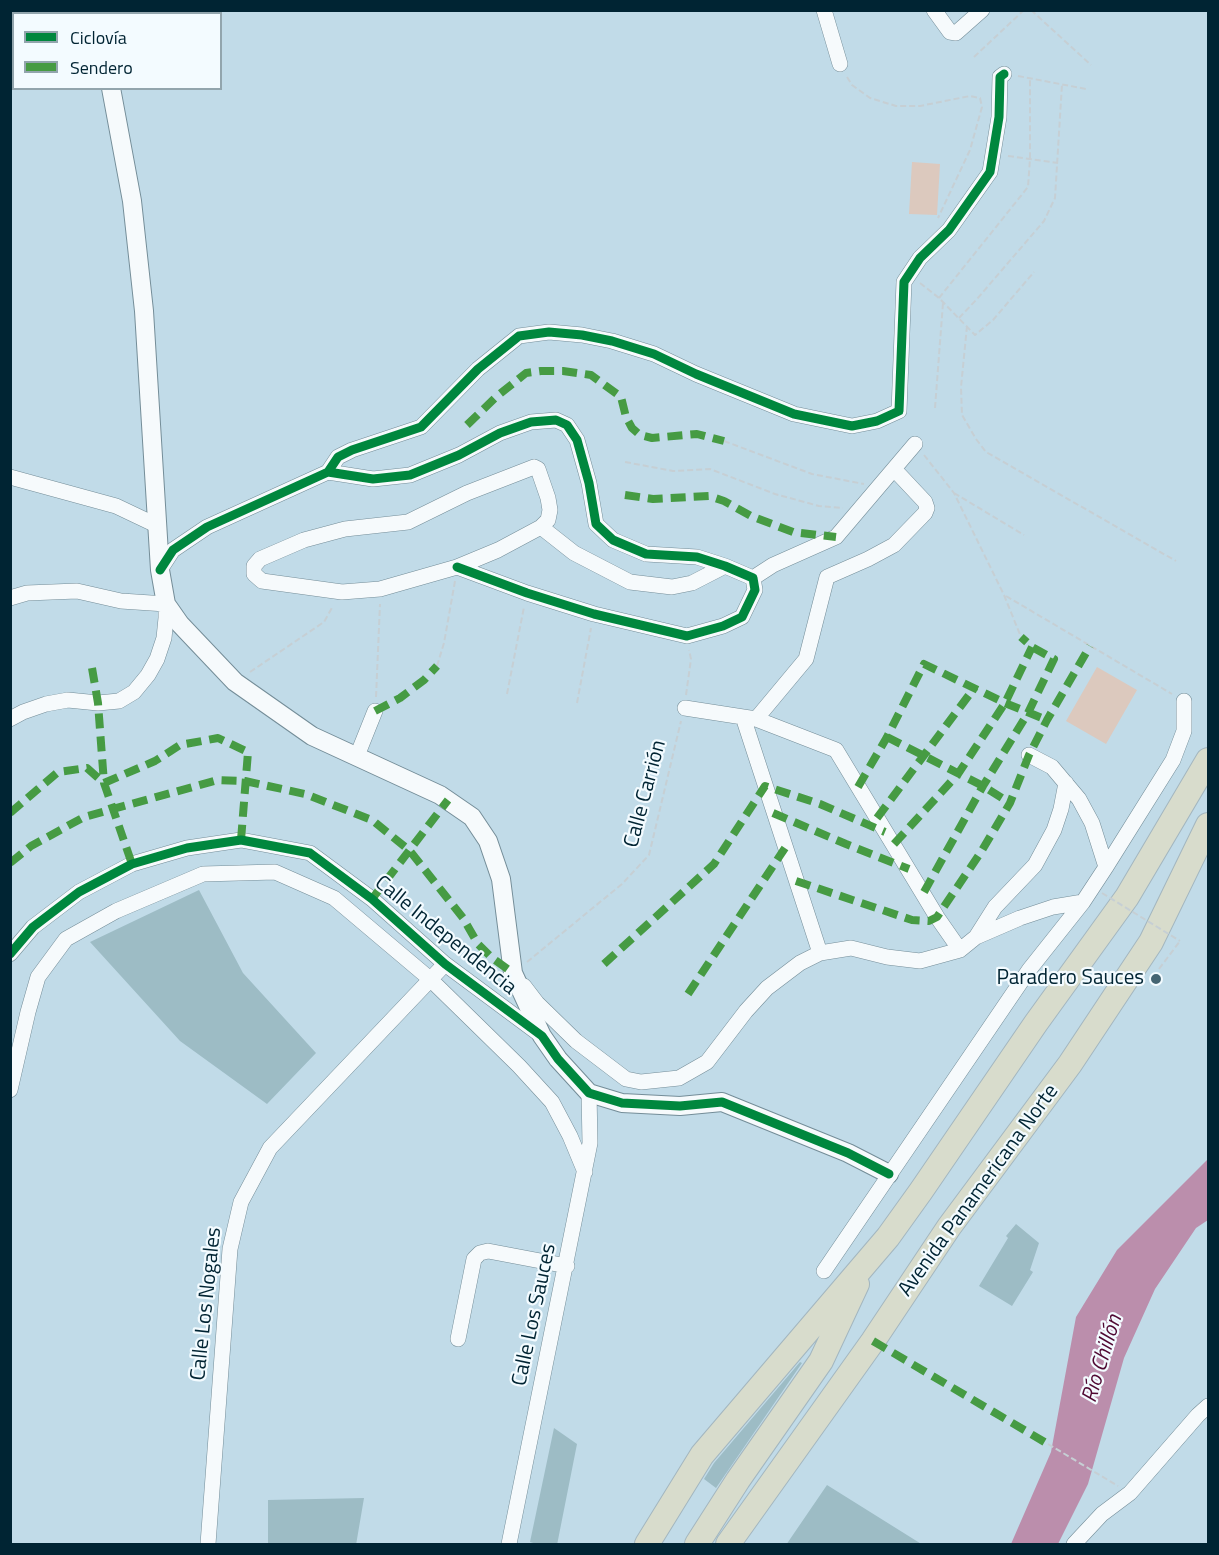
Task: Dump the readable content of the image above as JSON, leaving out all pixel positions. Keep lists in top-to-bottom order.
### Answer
{
  "streets": {
    "highway": ["Avenida Panamericana Norte"],
    "street": ["Calle Independencia", "Calle Los Nogales", "Calle Los Sauces"],
    "path": ["Calle Carrión"]
  },
  "crossings": [
    ["Calle Independencia", "Calle Los Nogales"],
    ["Calle Independencia", "Calle Los Sauces"]
  ],
  "water": ["Río Chillón"],
  "places": ["Paradero Sauces"],
  "legend": ["Ciclovía", "Sendero"]
}
